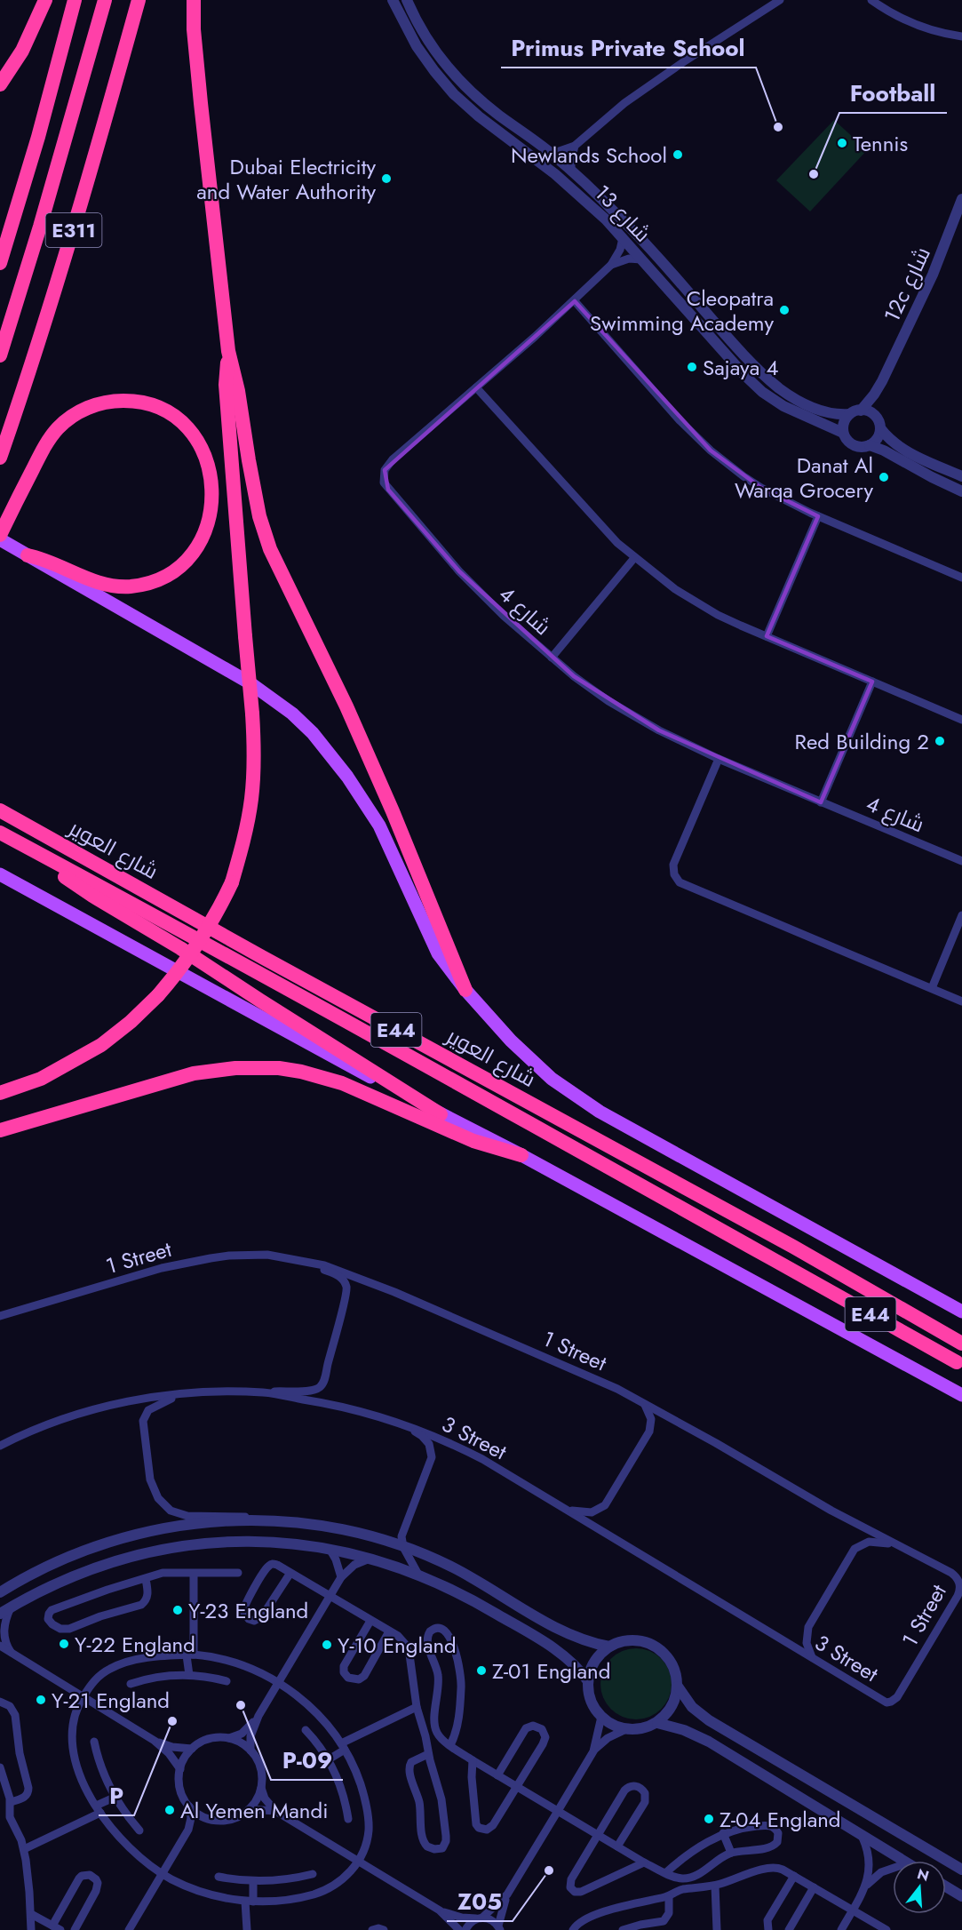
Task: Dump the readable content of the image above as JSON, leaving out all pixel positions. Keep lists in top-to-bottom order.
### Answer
{
  "streets": {
    "highway": ["E311", "شارع العوير", "E44"],
    "street": [
      "شارع 13",
      "12c شارع",
      "شارع 4",
      "1 Street",
      "3 Street"
    ]
  },
  "crossings": [
    ["شارع 13", "12c شارع"],
    ["شارع 13", "شارع 4"],
    ["1 Street", "3 Street"]
  ],
  "places": [
    "Primus Private School",
    "Tennis",
    "Newlands School",
    "Football",
    "Dubai Electricity and Water Authority",
    "Cleopatra Swimming Academy",
    "Sajaya 4",
    "Danat Al Warqa Grocery",
    "Red Building 2",
    "Y-23 England",
    "Y-22 England",
    "Y-10 England",
    "Z-01 England",
    "Y-21 England",
    "P-09",
    "P",
    "Al Yemen Mandi",
    "Z-04 England",
    "Z05"
  ],
  "north": "top"
}
